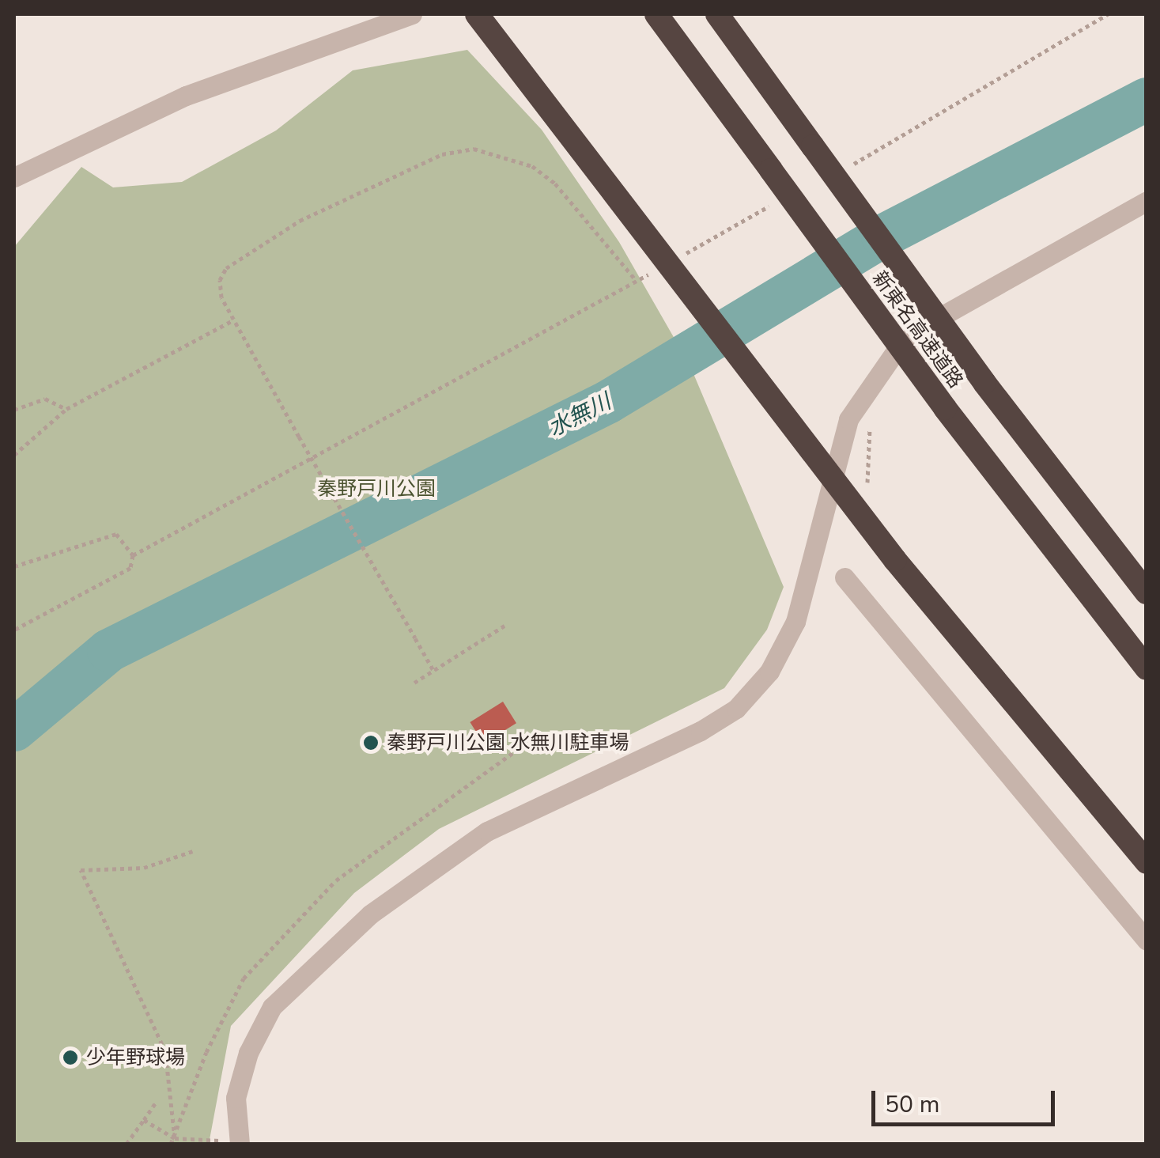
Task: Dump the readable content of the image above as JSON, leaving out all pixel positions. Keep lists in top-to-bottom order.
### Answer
{
  "streets": {
    "highway": ["新東名高速道路"]
  },
  "water": ["水無川"],
  "parks": ["秦野戸川公園"],
  "places": ["秦野戸川公園 水無川駐車場", "少年野球場"],
  "scale_bar": "50 m"
}
